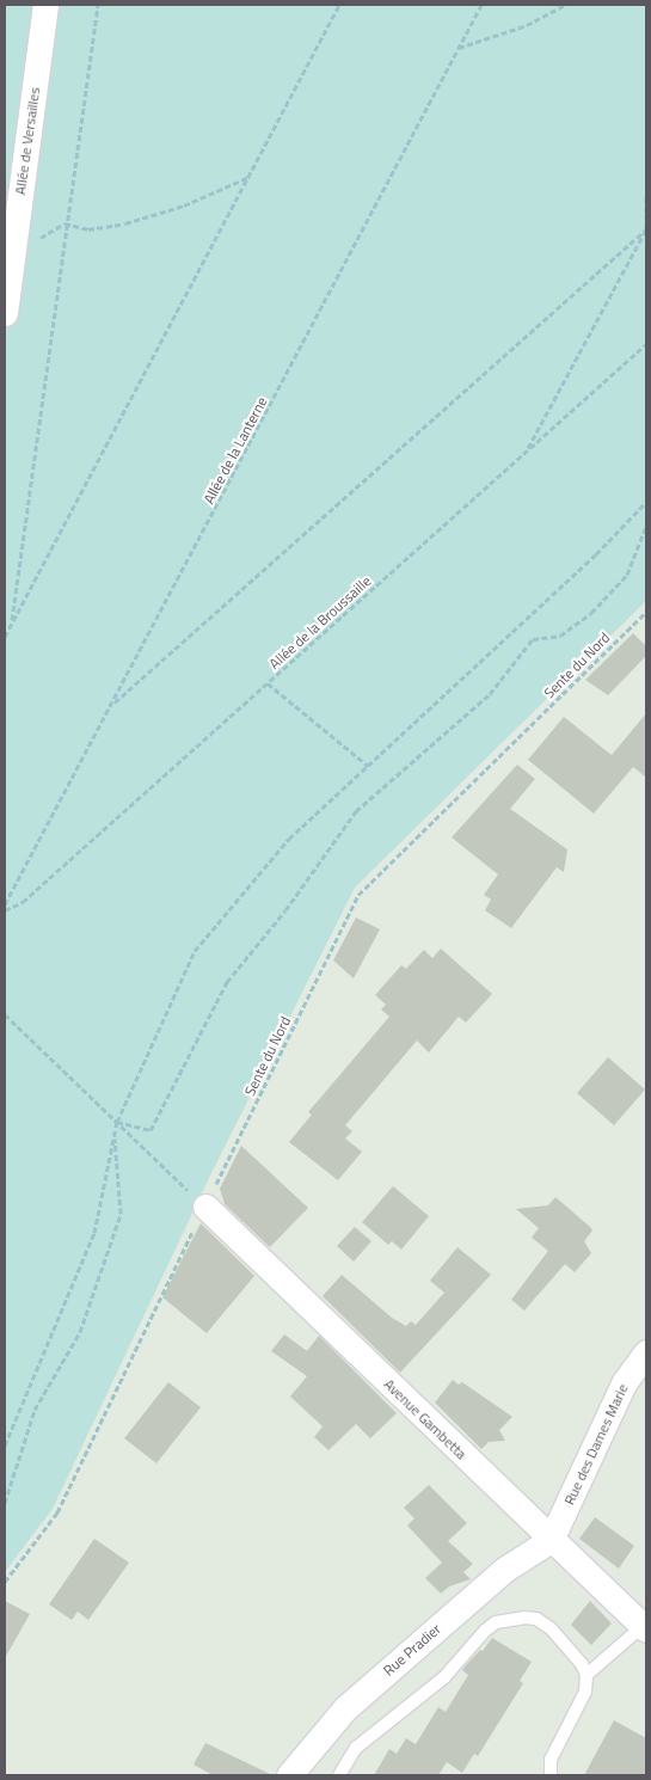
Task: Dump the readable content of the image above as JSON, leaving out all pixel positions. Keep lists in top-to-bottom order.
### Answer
{
  "streets": {
    "street": [
      "Allée de Versailles",
      "Avenue Gambetta",
      "Rue des Dames Marie",
      "Rue Pradier"
    ],
    "path": ["Allée de la Lanterne", "Allée de la Broussaille", "Sente du Nord"]
  },
  "crossings": [
    ["Sente du Nord", "Avenue Gambetta"],
    ["Avenue Gambetta", "Rue des Dames Marie"],
    ["Avenue Gambetta", "Rue Pradier"],
    ["Rue des Dames Marie", "Rue Pradier"]
  ]
}
